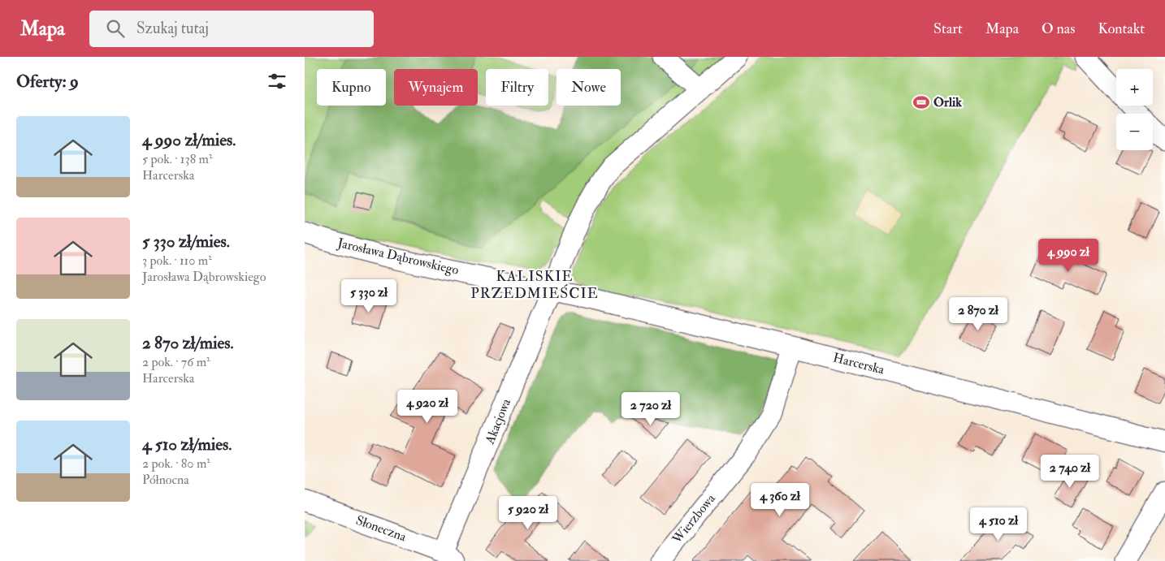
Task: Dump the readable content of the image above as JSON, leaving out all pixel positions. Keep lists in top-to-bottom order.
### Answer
{
  "streets": {
    "street": [
      "Jarosława Dąbrowskiego",
      "Harcerska",
      "Akacjowa",
      "Wierzbowa",
      "Słoneczna"
    ]
  },
  "crossings": [
    ["Jarosława Dąbrowskiego", "Harcerska"],
    ["Jarosława Dąbrowskiego", "Akacjowa"],
    ["Harcerska", "Akacjowa"],
    ["Harcerska", "Wierzbowa"],
    ["Akacjowa", "Słoneczna"]
  ],
  "districts": ["KALISKIE PRZEDMIEŚCIE"],
  "places": {
    "sports": ["Orlik"]
  },
  "page": {
    "header": "Mapa",
    "search": "Szukaj tutaj",
    "nav": [
      "Start",
      "Mapa",
      "O nas",
      "Kontakt"
    ],
    "heading": "Oferty: 9",
    "map_buttons": ["+", "−"],
    "chip": [
      "Kupno",
      "Wynajem",
      "Filtry",
      "Nowe"
    ],
    "list": [
      {
        "name": "4 990 zł/mies.",
        "note": "5 pok. · 138 m² · Harcerska"
      },
      {
        "name": "5 330 zł/mies.",
        "note": "3 pok. · 110 m² · Jarosława Dąbrowskiego"
      },
      {
        "name": "2 870 zł/mies.",
        "note": "2 pok. · 76 m² · Harcerska"
      },
      {
        "name": "4 510 zł/mies.",
        "note": "2 pok. · 80 m² · Północna"
      }
    ],
    "price": [
      "4 990 zł",
      "5 330 zł",
      "2 870 zł",
      "4 920 zł",
      "2 720 zł",
      "2 740 zł",
      "4 360 zł",
      "5 920 zł",
      "4 510 zł"
    ]
  }
}
